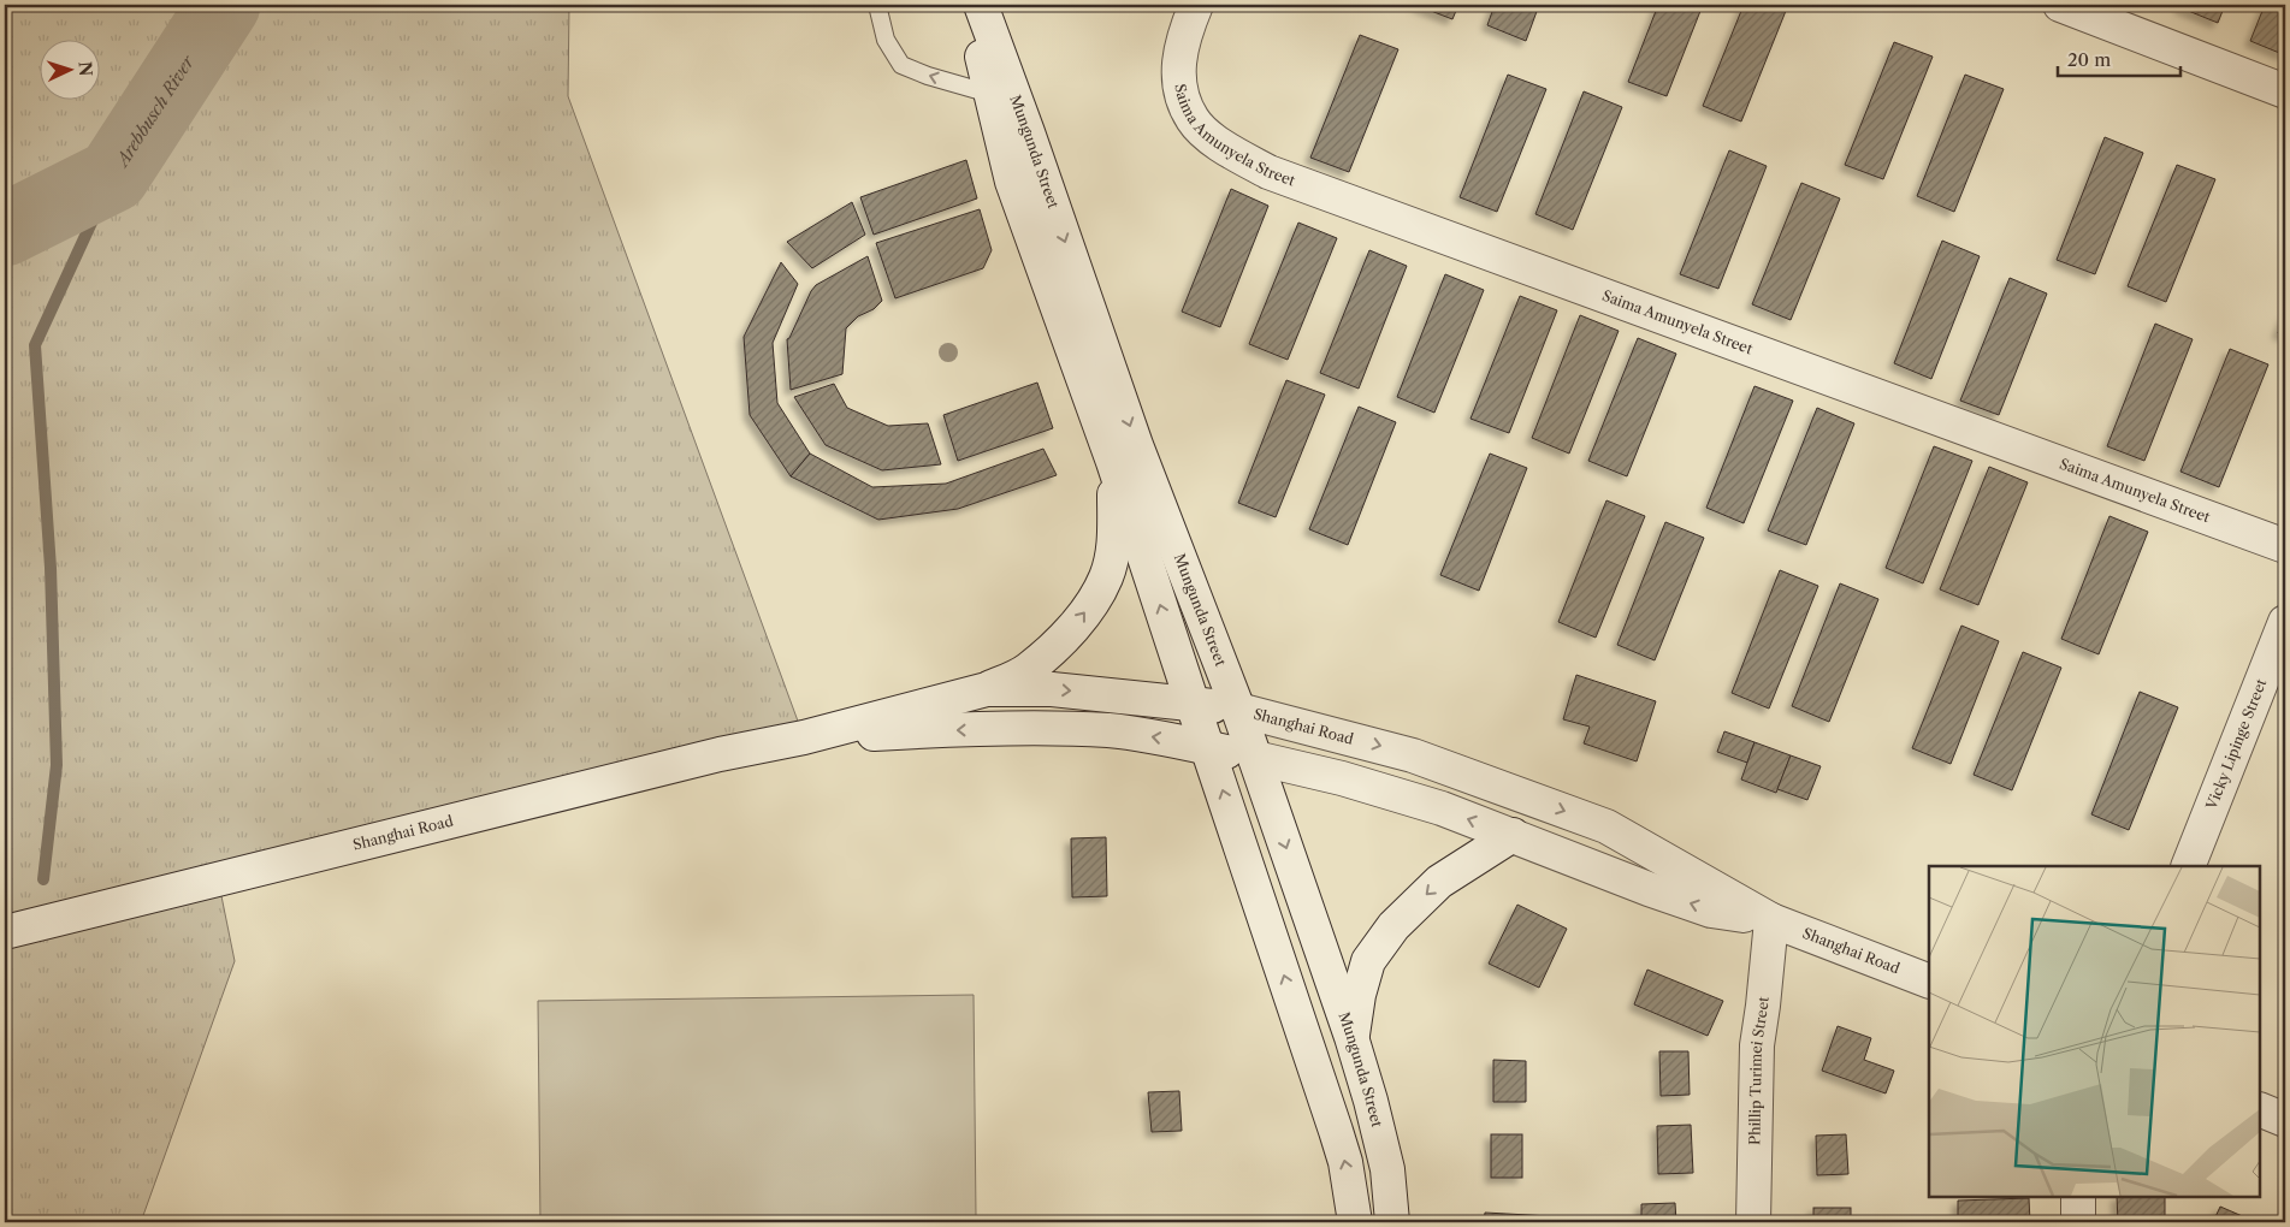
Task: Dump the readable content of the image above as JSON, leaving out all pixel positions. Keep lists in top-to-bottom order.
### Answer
{
  "streets": {
    "street": [
      "Saima Amunyela Street",
      "Mungunda Street",
      "Shanghai Road",
      "Vicky Lipinge Street",
      "Phillip Turimei Street"
    ]
  },
  "crossings": [
    ["Mungunda Street", "Shanghai Road"],
    ["Shanghai Road", "Phillip Turimei Street"]
  ],
  "water": ["Arebbusch River"],
  "scale_bar": "20 m",
  "north": "right"
}
